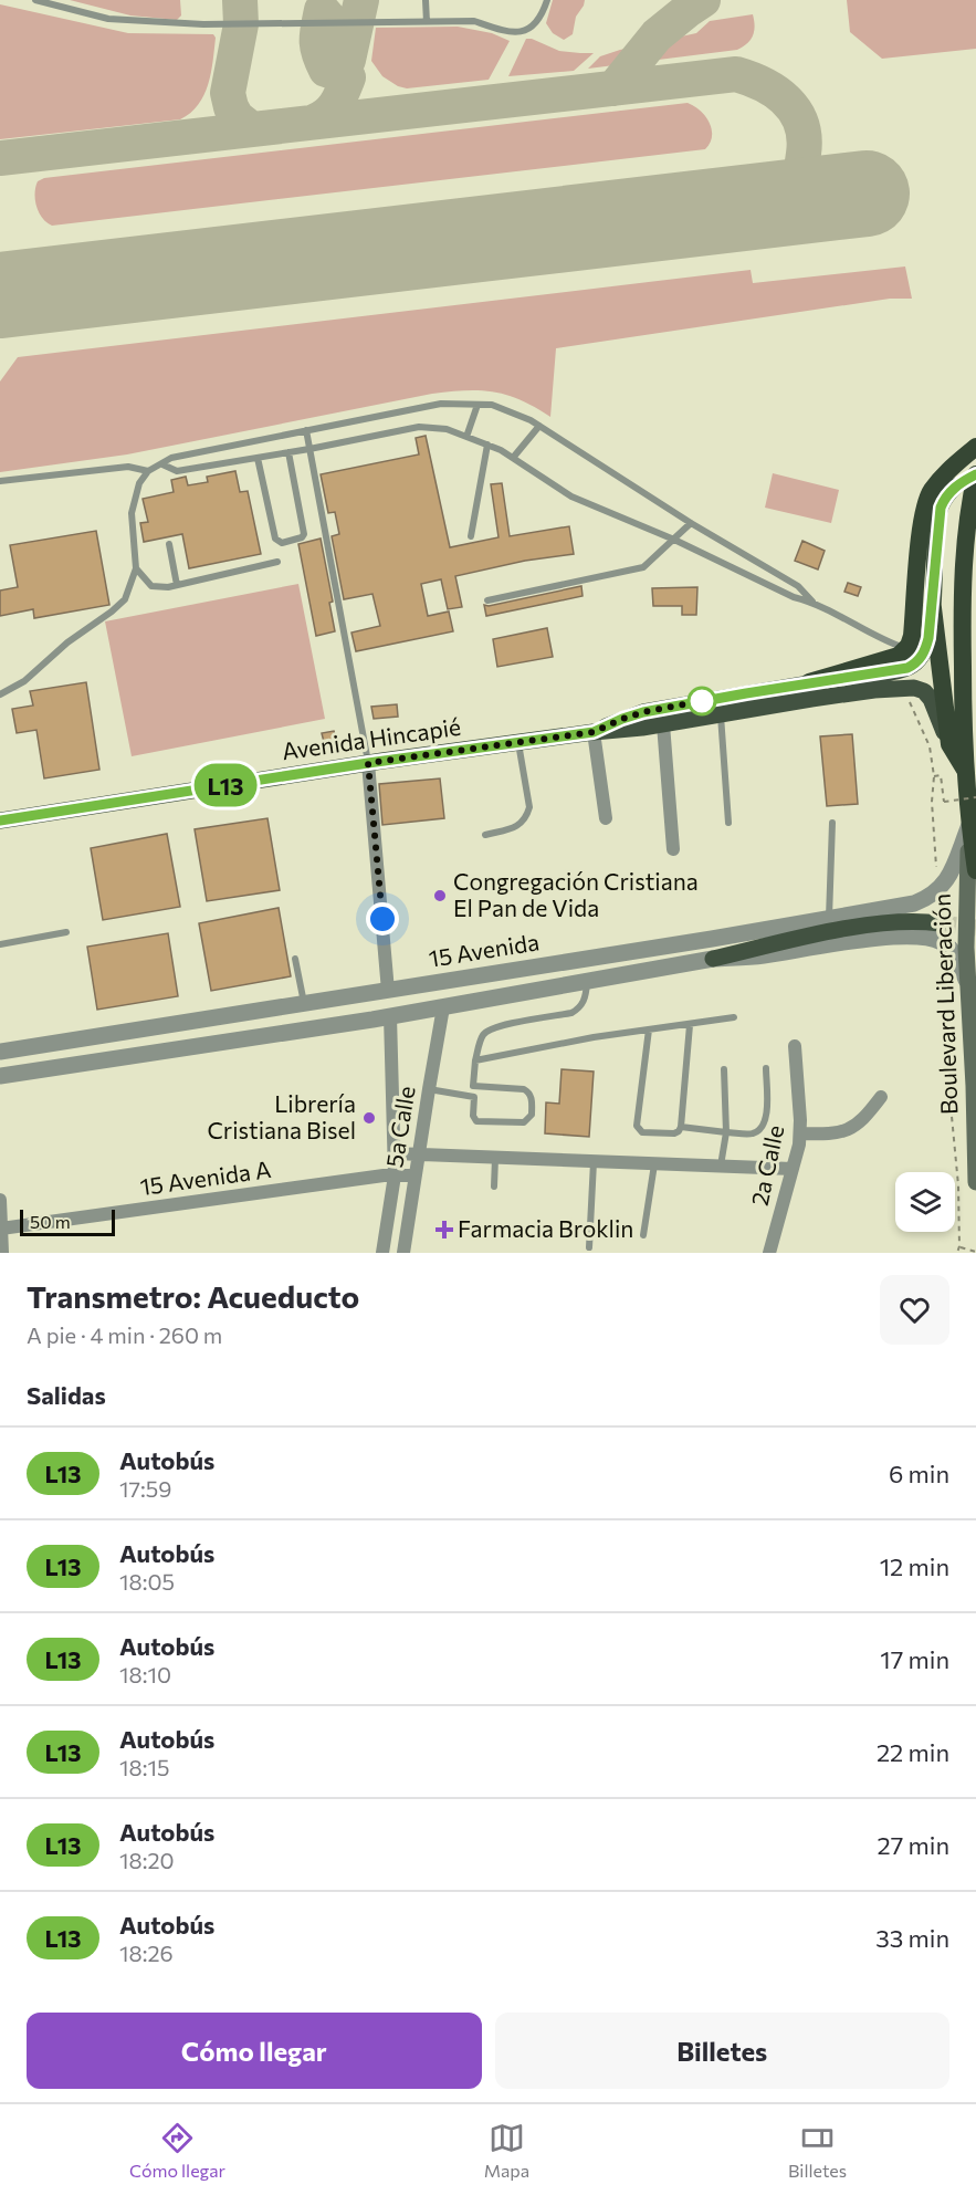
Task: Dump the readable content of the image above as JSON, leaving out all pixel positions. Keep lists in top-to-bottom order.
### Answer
{
  "streets": {
    "highway": ["Boulevard Liberación"],
    "main road": ["Avenida Hincapié"],
    "street": [
      "15 Avenida",
      "5a Calle",
      "2a Calle",
      "15 Avenida A"
    ]
  },
  "crossings": [
    ["15 Avenida", "Boulevard Liberación"],
    ["15 Avenida", "5a Calle"],
    ["5a Calle", "15 Avenida A"]
  ],
  "places": {
    "other": ["Congregación Cristiana El Pan de Vida", "Librería Cristiana Bisel"],
    "health": ["Farmacia Broklin"]
  },
  "lines": ["bus line L13"],
  "scale_bar": "50 m",
  "page": {
    "on_map": "L13",
    "scale": "50 m",
    "heading": [
      ["Transmetro: Acueducto", "A pie · 4 min · 260 m"],
      "Salidas"
    ],
    "list": [
      {
        "mark": "L13",
        "name": "Autobús",
        "note": "17:59",
        "value": "6 min"
      },
      {
        "mark": "L13",
        "name": "Autobús",
        "note": "18:05",
        "value": "12 min"
      },
      {
        "mark": "L13",
        "name": "Autobús",
        "note": "18:10",
        "value": "17 min"
      },
      {
        "mark": "L13",
        "name": "Autobús",
        "note": "18:15",
        "value": "22 min"
      },
      {
        "mark": "L13",
        "name": "Autobús",
        "note": "18:20",
        "value": "27 min"
      },
      {
        "mark": "L13",
        "name": "Autobús",
        "note": "18:26",
        "value": "33 min"
      }
    ],
    "buttons": ["Cómo llegar", "Billetes"],
    "tabs": ["Cómo llegar", "Mapa", "Billetes"]
  }
}
